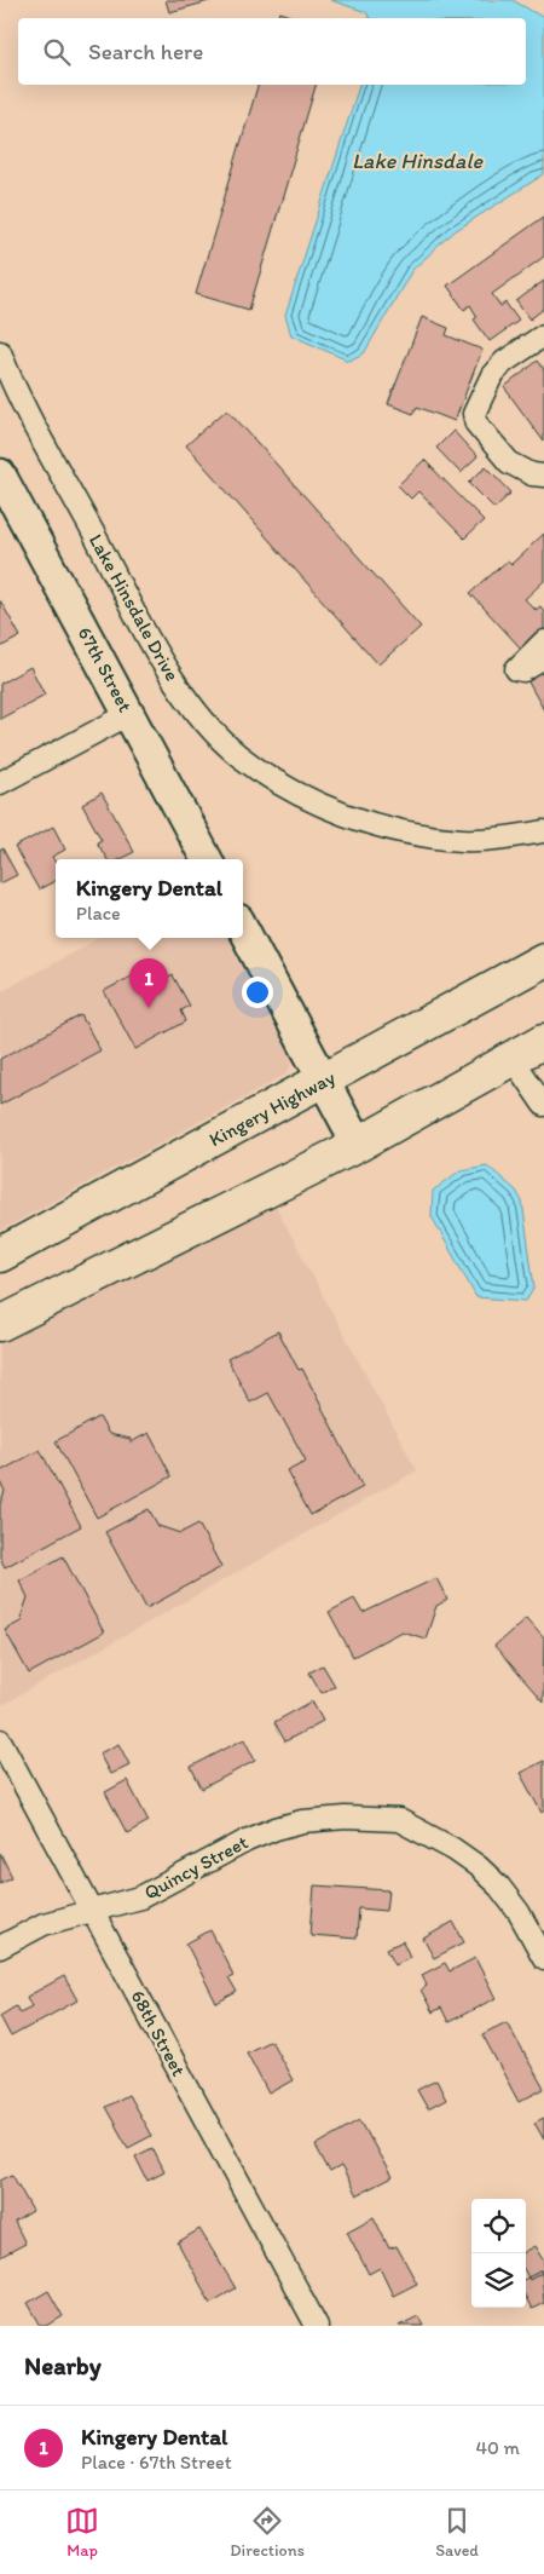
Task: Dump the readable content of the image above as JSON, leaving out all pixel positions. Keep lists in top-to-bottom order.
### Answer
{
  "streets": {
    "highway": ["Kingery Highway"],
    "street": [
      "Lake Hinsdale Drive",
      "67th Street",
      "Quincy Street",
      "68th Street"
    ]
  },
  "crossings": [
    ["Quincy Street", "68th Street"]
  ],
  "water": ["Lake Hinsdale"],
  "page": {
    "search": "Search here",
    "popup": ["Kingery Dental", "Place"],
    "pins": "1",
    "heading": "Nearby",
    "list": [
      {
        "mark": "1",
        "name": "Kingery Dental",
        "note": "Place · 67th Street",
        "value": "40 m"
      }
    ],
    "nav": ["Map", "Directions", "Saved"]
  }
}
